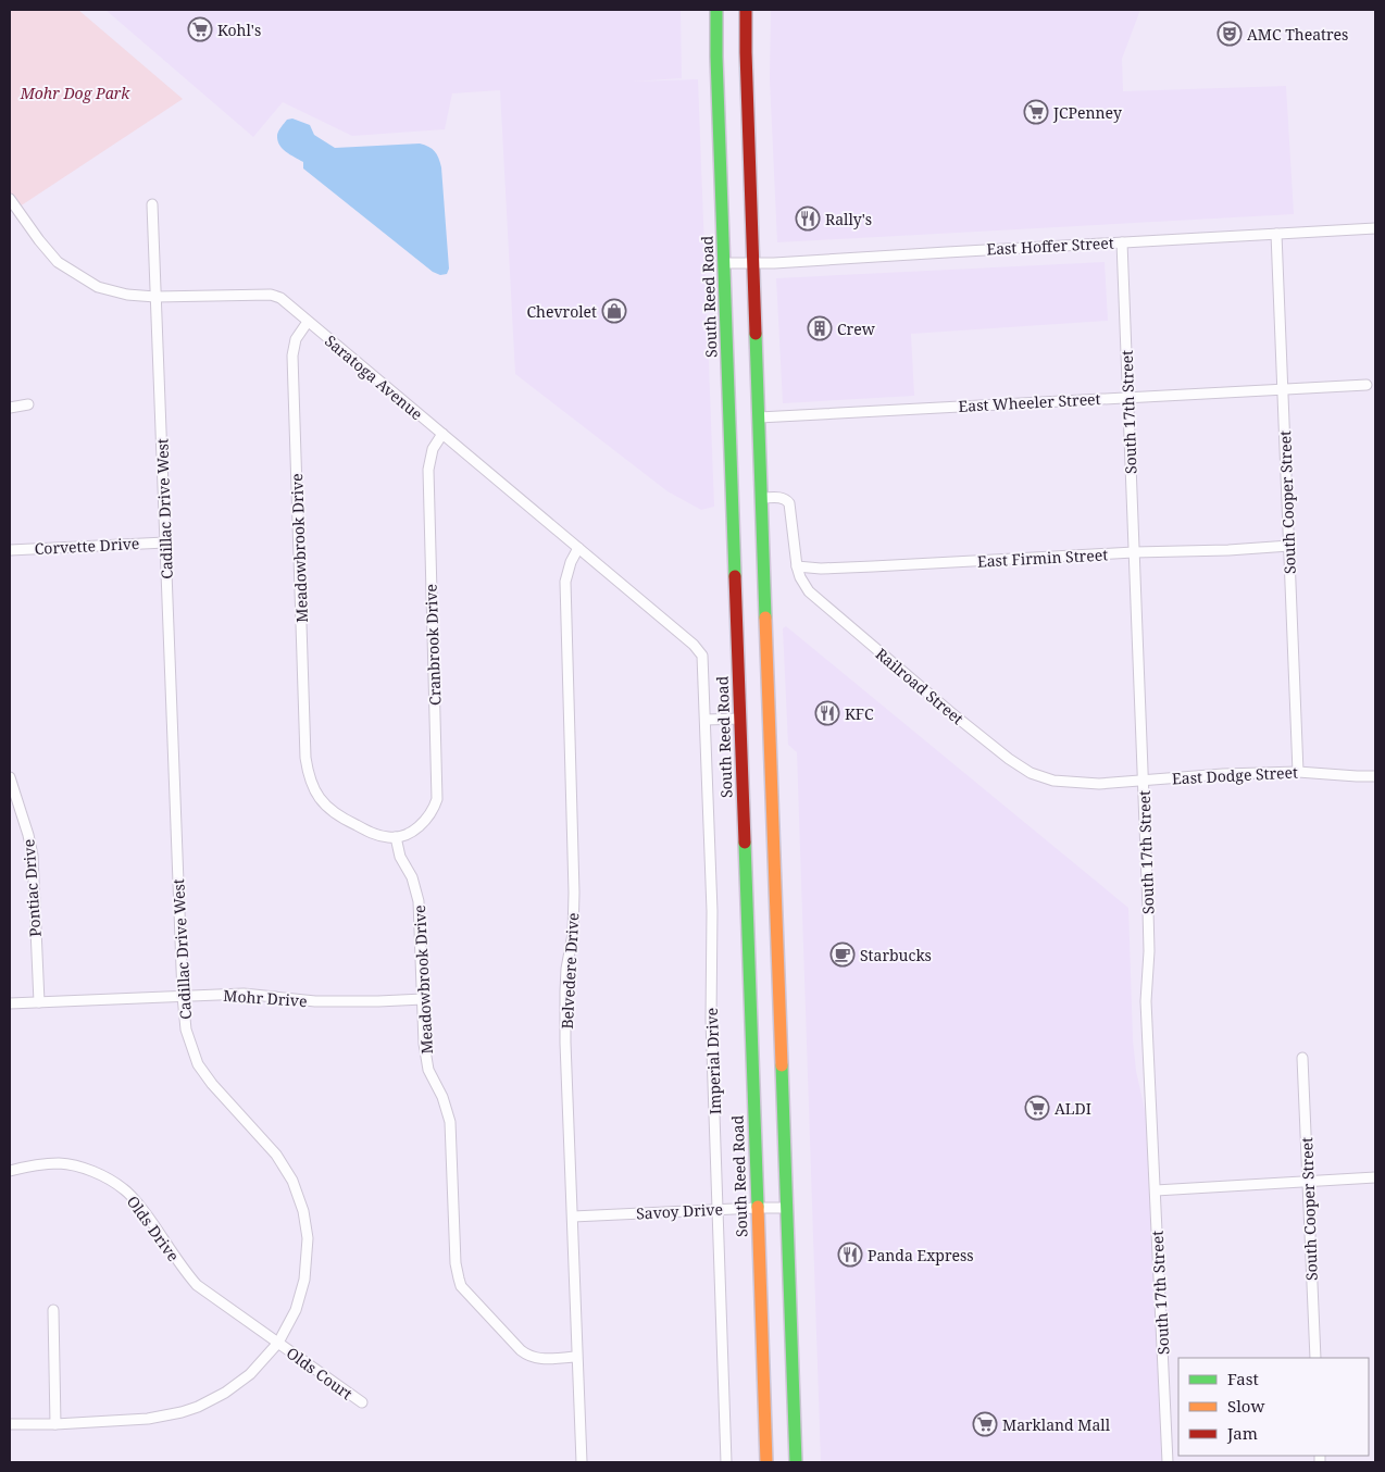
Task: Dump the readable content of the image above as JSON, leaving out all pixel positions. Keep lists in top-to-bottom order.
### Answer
{
  "streets": {
    "main road": ["South Reed Road"],
    "street": [
      "East Hoffer Street",
      "Saratoga Avenue",
      "East Wheeler Street",
      "South 17th Street",
      "South Cooper Street",
      "Cadillac Drive West",
      "Corvette Drive",
      "Meadowbrook Drive",
      "East Firmin Street",
      "Cranbrook Drive",
      "Railroad Street",
      "East Dodge Street",
      "Pontiac Drive",
      "Belvedere Drive",
      "Mohr Drive",
      "Imperial Drive",
      "Savoy Drive",
      "Olds Drive",
      "Olds Court"
    ]
  },
  "crossings": [
    ["East Hoffer Street", "South Reed Road"],
    ["East Hoffer Street", "South 17th Street"],
    ["East Hoffer Street", "South Cooper Street"],
    ["South Reed Road", "Savoy Drive"],
    ["Saratoga Avenue", "Cadillac Drive West"],
    ["Saratoga Avenue", "Meadowbrook Drive"],
    ["Saratoga Avenue", "Cranbrook Drive"],
    ["Saratoga Avenue", "Belvedere Drive"],
    ["Saratoga Avenue", "Imperial Drive"],
    ["East Wheeler Street", "South 17th Street"],
    ["East Wheeler Street", "South Cooper Street"],
    ["South 17th Street", "East Firmin Street"],
    ["South 17th Street", "East Dodge Street"],
    ["South Cooper Street", "East Firmin Street"],
    ["South Cooper Street", "East Dodge Street"],
    ["Cadillac Drive West", "Corvette Drive"],
    ["Cadillac Drive West", "Mohr Drive"],
    ["Cadillac Drive West", "Olds Drive"],
    ["Cadillac Drive West", "Olds Court"],
    ["Meadowbrook Drive", "Cranbrook Drive"],
    ["Meadowbrook Drive", "Belvedere Drive"],
    ["Meadowbrook Drive", "Mohr Drive"],
    ["East Firmin Street", "Railroad Street"],
    ["Railroad Street", "East Dodge Street"],
    ["Pontiac Drive", "Mohr Drive"],
    ["Belvedere Drive", "Savoy Drive"],
    ["Imperial Drive", "Savoy Drive"],
    ["Olds Drive", "Olds Court"]
  ],
  "parks": ["Mohr Dog Park"],
  "places": {
    "supermarket": [
      "Kohl's",
      "JCPenney",
      "ALDI",
      "Markland Mall"
    ],
    "theatre": ["AMC Theatres"],
    "restaurant": ["Rally's", "KFC", "Panda Express"],
    "shop": ["Chevrolet"],
    "building": ["Crew"],
    "cafe": ["Starbucks"]
  },
  "legend": ["Fast", "Slow", "Jam"]
}
